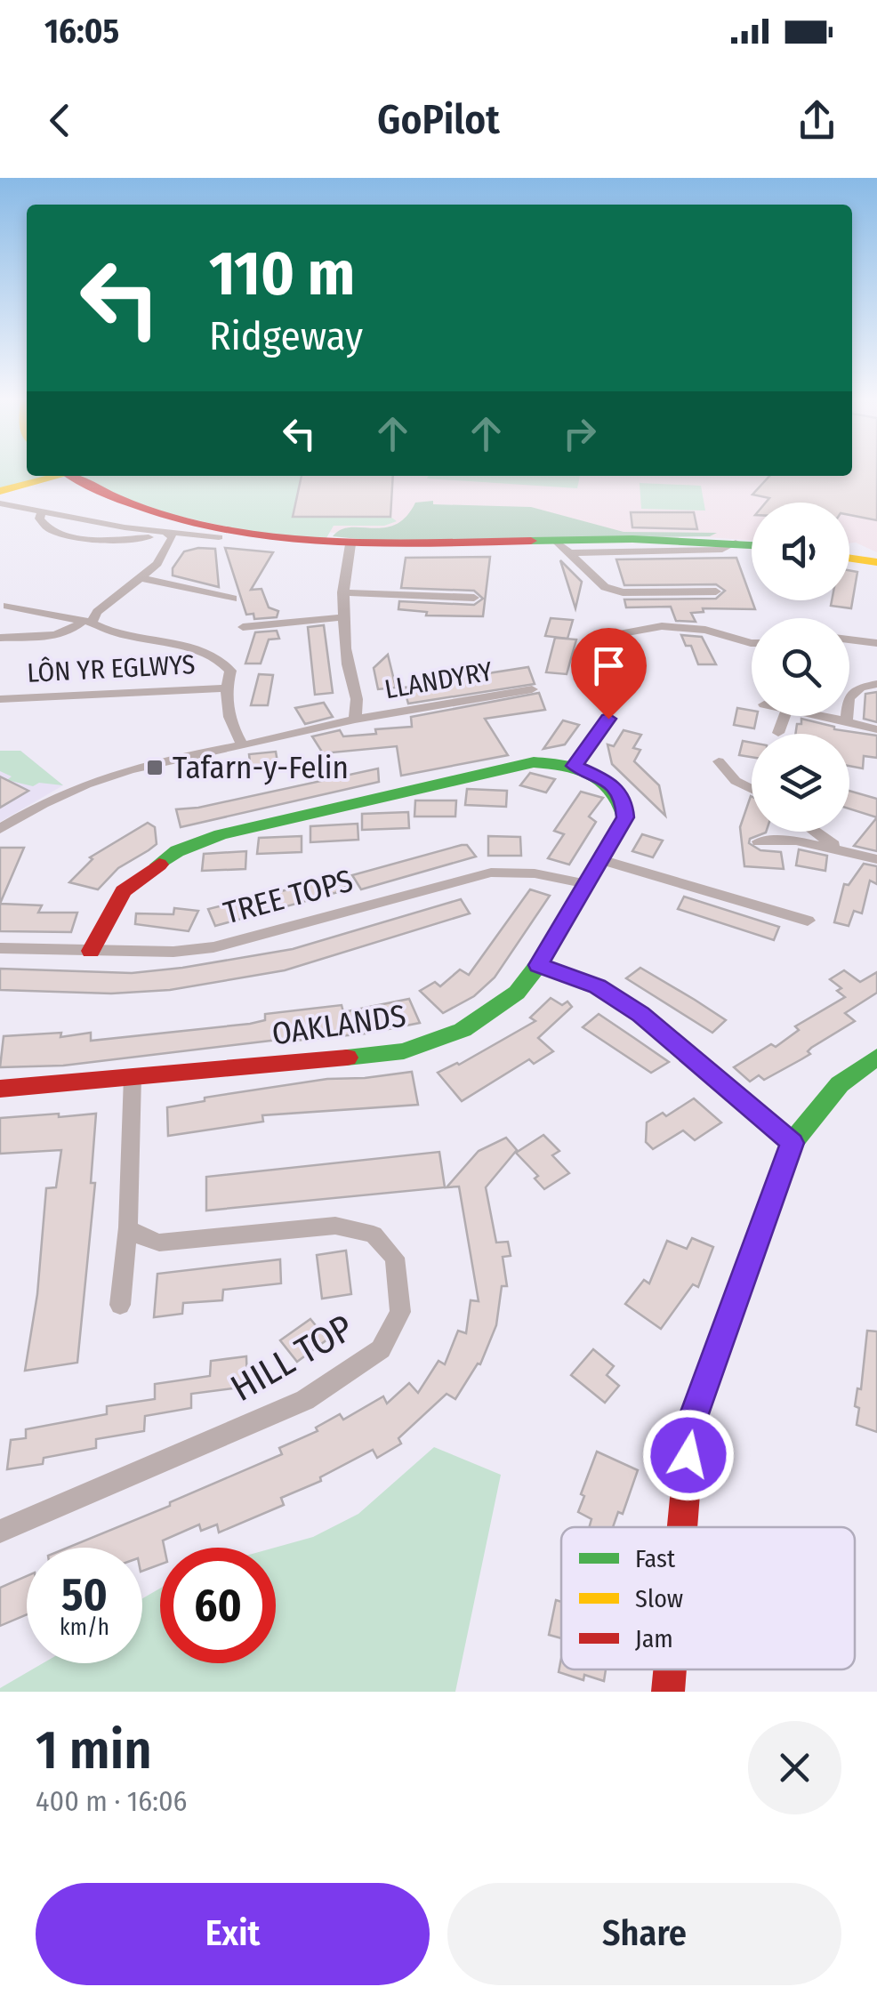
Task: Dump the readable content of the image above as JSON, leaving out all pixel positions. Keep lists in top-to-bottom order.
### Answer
{
  "streets": {
    "main road": ["OAKLANDS"],
    "street": [
      "LÔN YR EGLWYS",
      "LLANDYRY",
      "TREE TOPS",
      "HILL TOP"
    ]
  },
  "crossings": [
    ["TREE TOPS", "OAKLANDS"]
  ],
  "places": {
    "transit": ["Tafarn-y-Felin"]
  },
  "legend": ["Fast", "Slow", "Jam"],
  "page": {
    "status": "16:05",
    "header": "GoPilot",
    "turn": ["110 m", "Ridgeway"],
    "speed": "50 km/h",
    "limit": "60",
    "heading": ["1 min", "400 m · 16:06"],
    "buttons": ["Exit", "Share"]
  }
}
